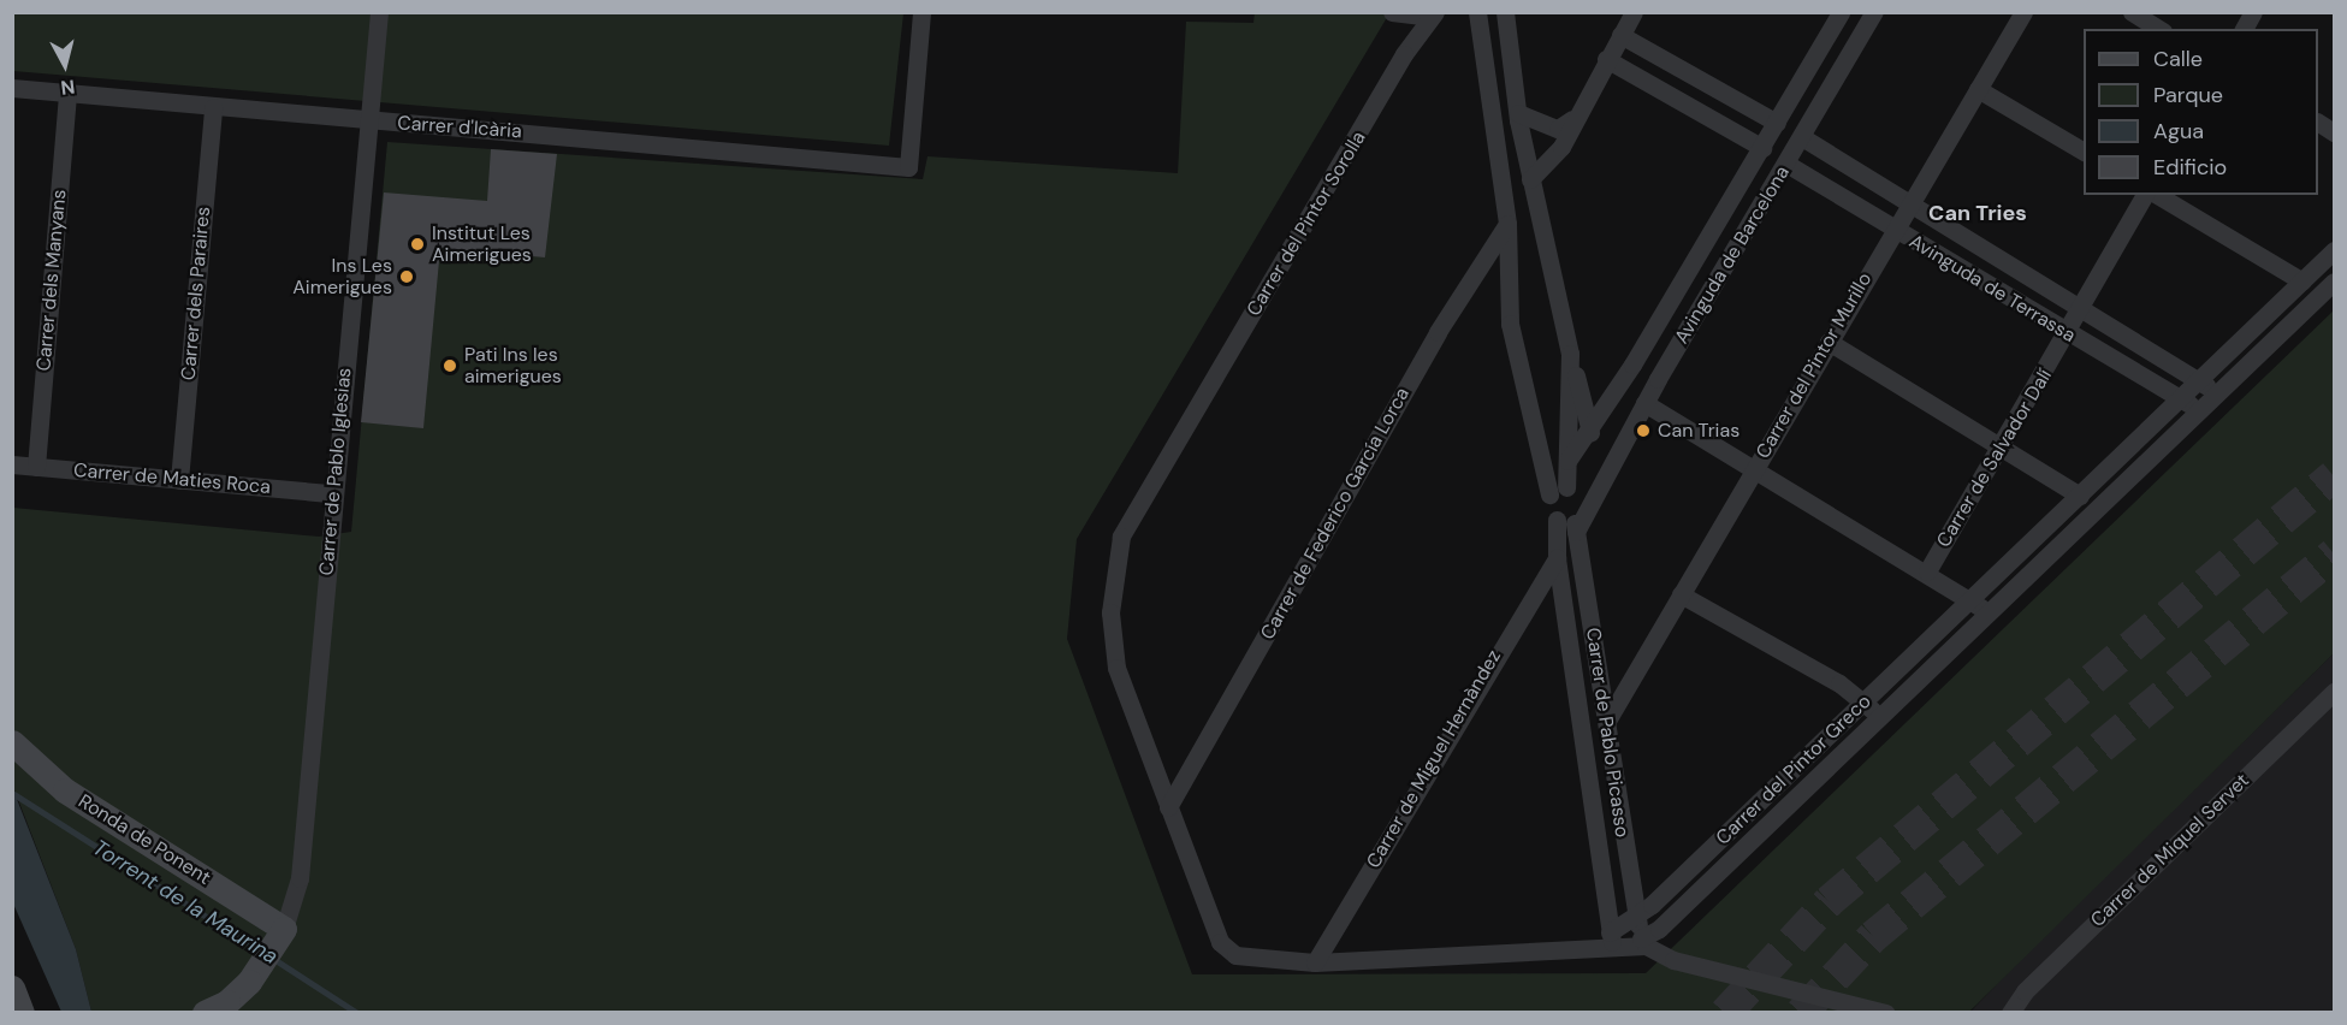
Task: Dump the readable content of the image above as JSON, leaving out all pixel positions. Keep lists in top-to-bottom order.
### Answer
{
  "streets": {
    "main road": ["Ronda de Ponent"],
    "street": [
      "Carrer d'Icària",
      "Carrer del Pintor Sorolla",
      "Avinguda de Barcelona",
      "Carrer dels Manyans",
      "Avinguda de Terrassa",
      "Carrer dels Paraires",
      "Carrer del Pintor Murillo",
      "Carrer de Salvador Dalí",
      "Carrer de Pablo Iglesias",
      "Carrer de Maties Roca",
      "Carrer de Federico García Lorca",
      "Carrer de Pablo Picasso",
      "Carrer de Miguel Hernàndez",
      "Carrer del Pintor Greco",
      "Carrer de Miquel Servet"
    ]
  },
  "crossings": [
    ["Carrer d'Icària", "Carrer dels Manyans"],
    ["Carrer d'Icària", "Carrer dels Paraires"],
    ["Carrer d'Icària", "Carrer de Pablo Iglesias"],
    ["Carrer del Pintor Sorolla", "Carrer de Federico García Lorca"],
    ["Avinguda de Barcelona", "Avinguda de Terrassa"],
    ["Avinguda de Barcelona", "Carrer de Pablo Picasso"],
    ["Carrer dels Manyans", "Carrer de Maties Roca"],
    ["Avinguda de Terrassa", "Carrer del Pintor Murillo"],
    ["Avinguda de Terrassa", "Carrer de Salvador Dalí"],
    ["Avinguda de Terrassa", "Carrer del Pintor Greco"],
    ["Carrer dels Paraires", "Carrer de Maties Roca"],
    ["Carrer del Pintor Murillo", "Carrer de Pablo Picasso"],
    ["Carrer de Pablo Iglesias", "Carrer de Maties Roca"],
    ["Carrer de Pablo Iglesias", "Ronda de Ponent"],
    ["Carrer de Pablo Picasso", "Carrer de Miguel Hernàndez"],
    ["Carrer de Pablo Picasso", "Carrer del Pintor Greco"]
  ],
  "districts": ["Can Tries"],
  "water": ["Torrent de la Maurina"],
  "places": [
    "Institut Les Aimerigues",
    "Ins Les Aimerigues",
    "Pati Ins les aimerigues",
    "Can Trias"
  ],
  "legend": [
    "Calle",
    "Parque",
    "Agua",
    "Edificio"
  ],
  "north": "bottom"
}
